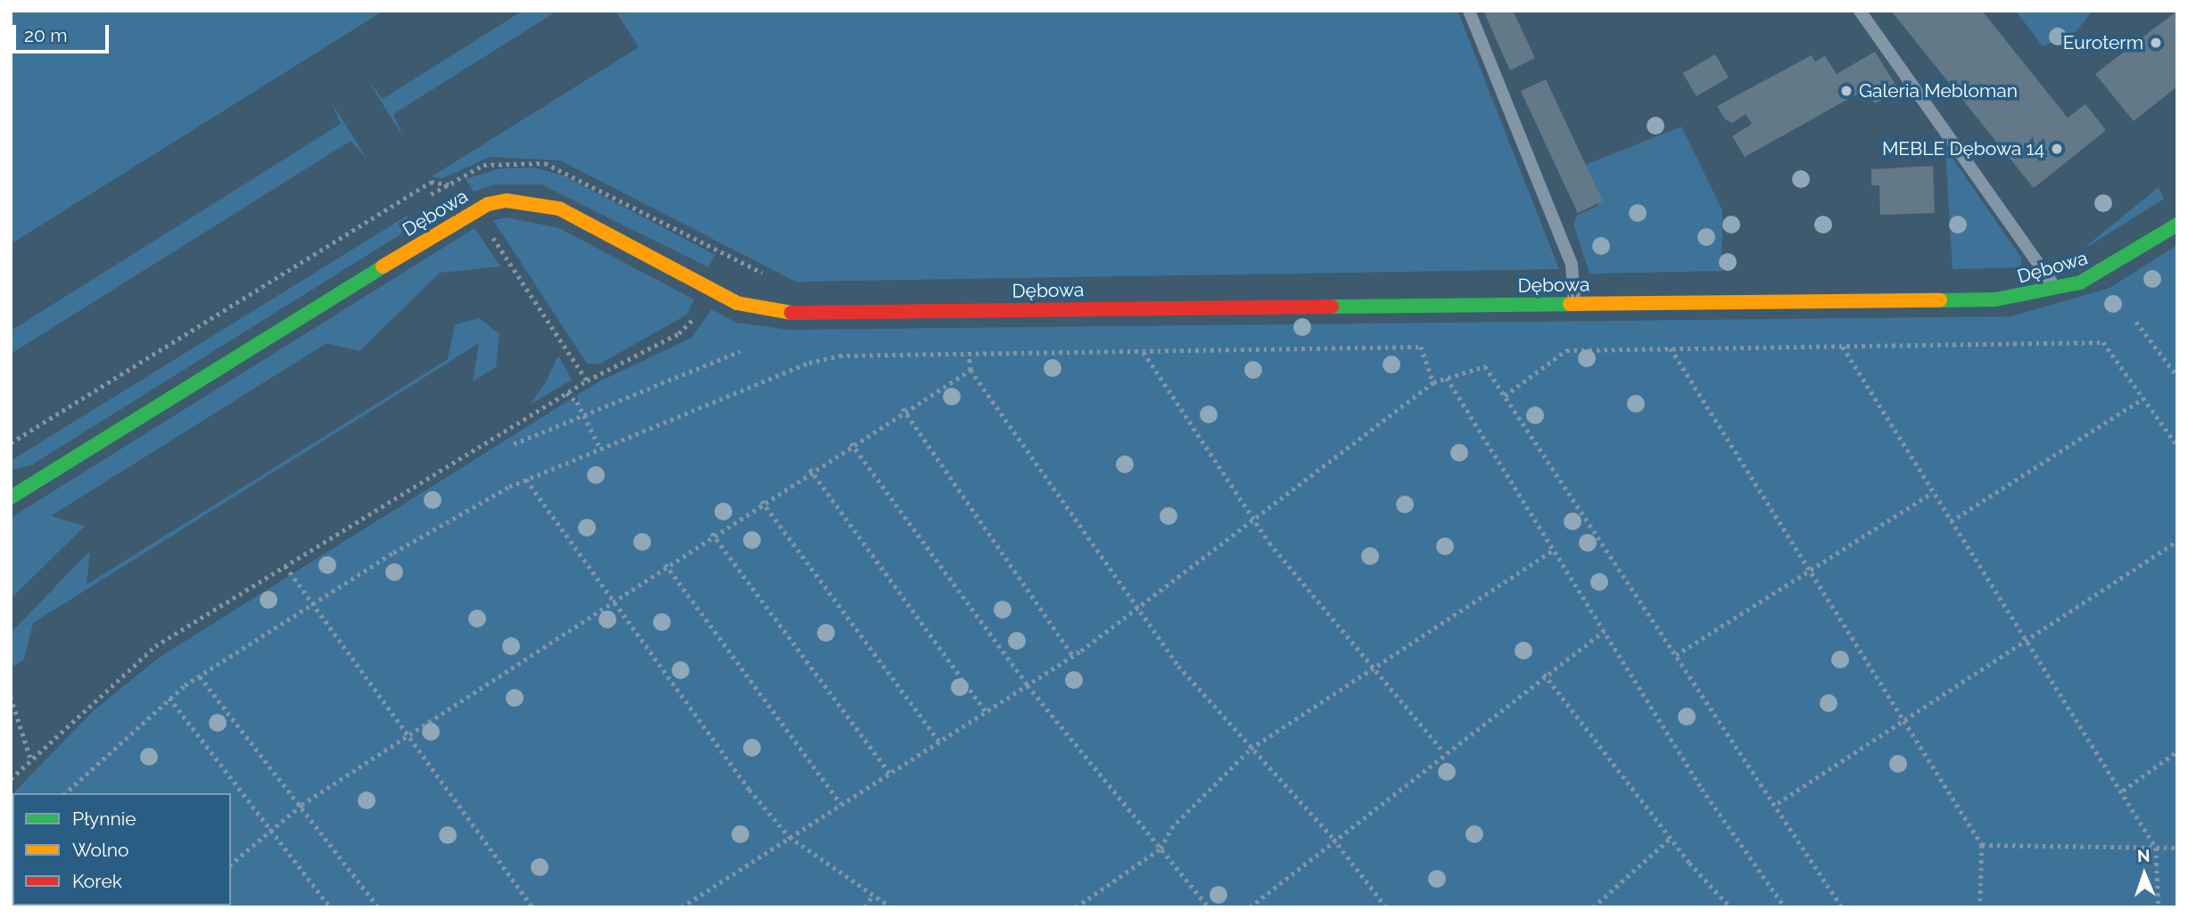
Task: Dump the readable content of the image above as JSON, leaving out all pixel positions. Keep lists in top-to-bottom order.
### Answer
{
  "streets": {
    "street": ["Dębowa"]
  },
  "places": ["Euroterm", "Galeria Mebloman", "MEBLE Dębowa 14"],
  "legend": ["Płynnie", "Wolno", "Korek"],
  "scale_bar": "20 m",
  "north": "top"
}
